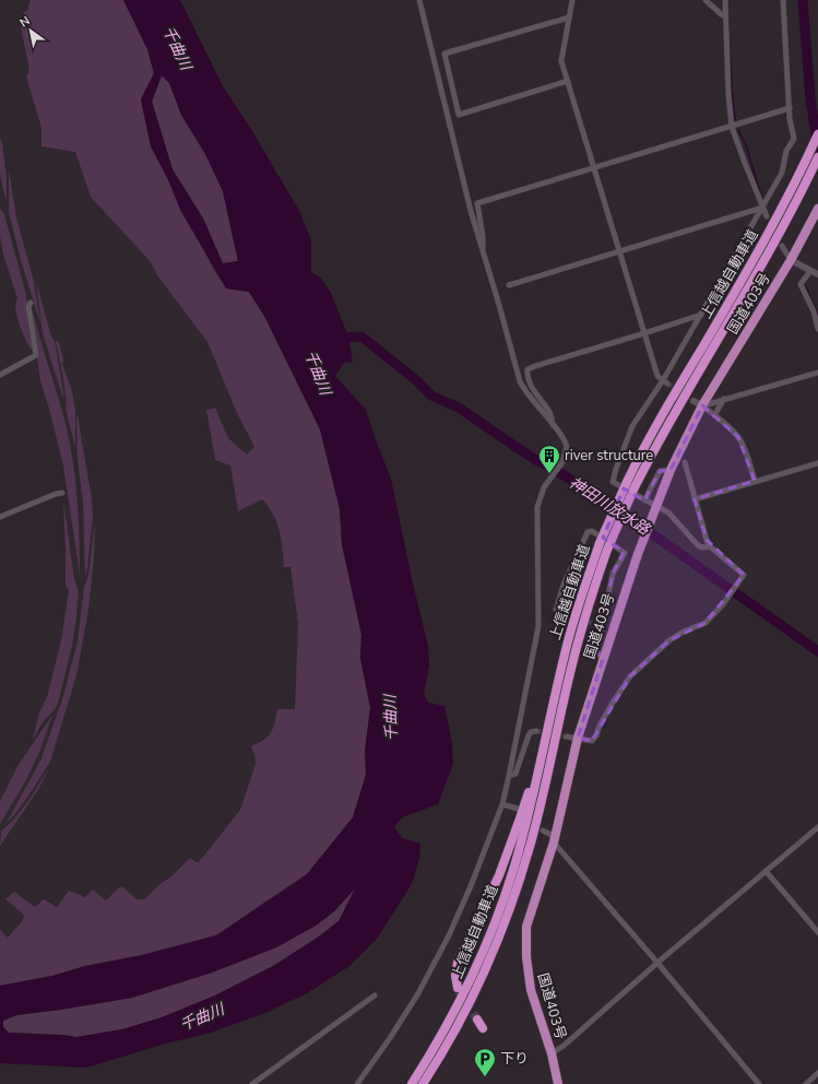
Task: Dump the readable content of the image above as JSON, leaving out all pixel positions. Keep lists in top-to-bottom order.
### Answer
{
  "streets": {
    "highway": ["上信越自動車道", "国道403号"]
  },
  "water": ["千曲川", "神田川放水路"],
  "places": {
    "building": ["river structure"],
    "parking": ["下り"]
  },
  "north": "top left"
}
